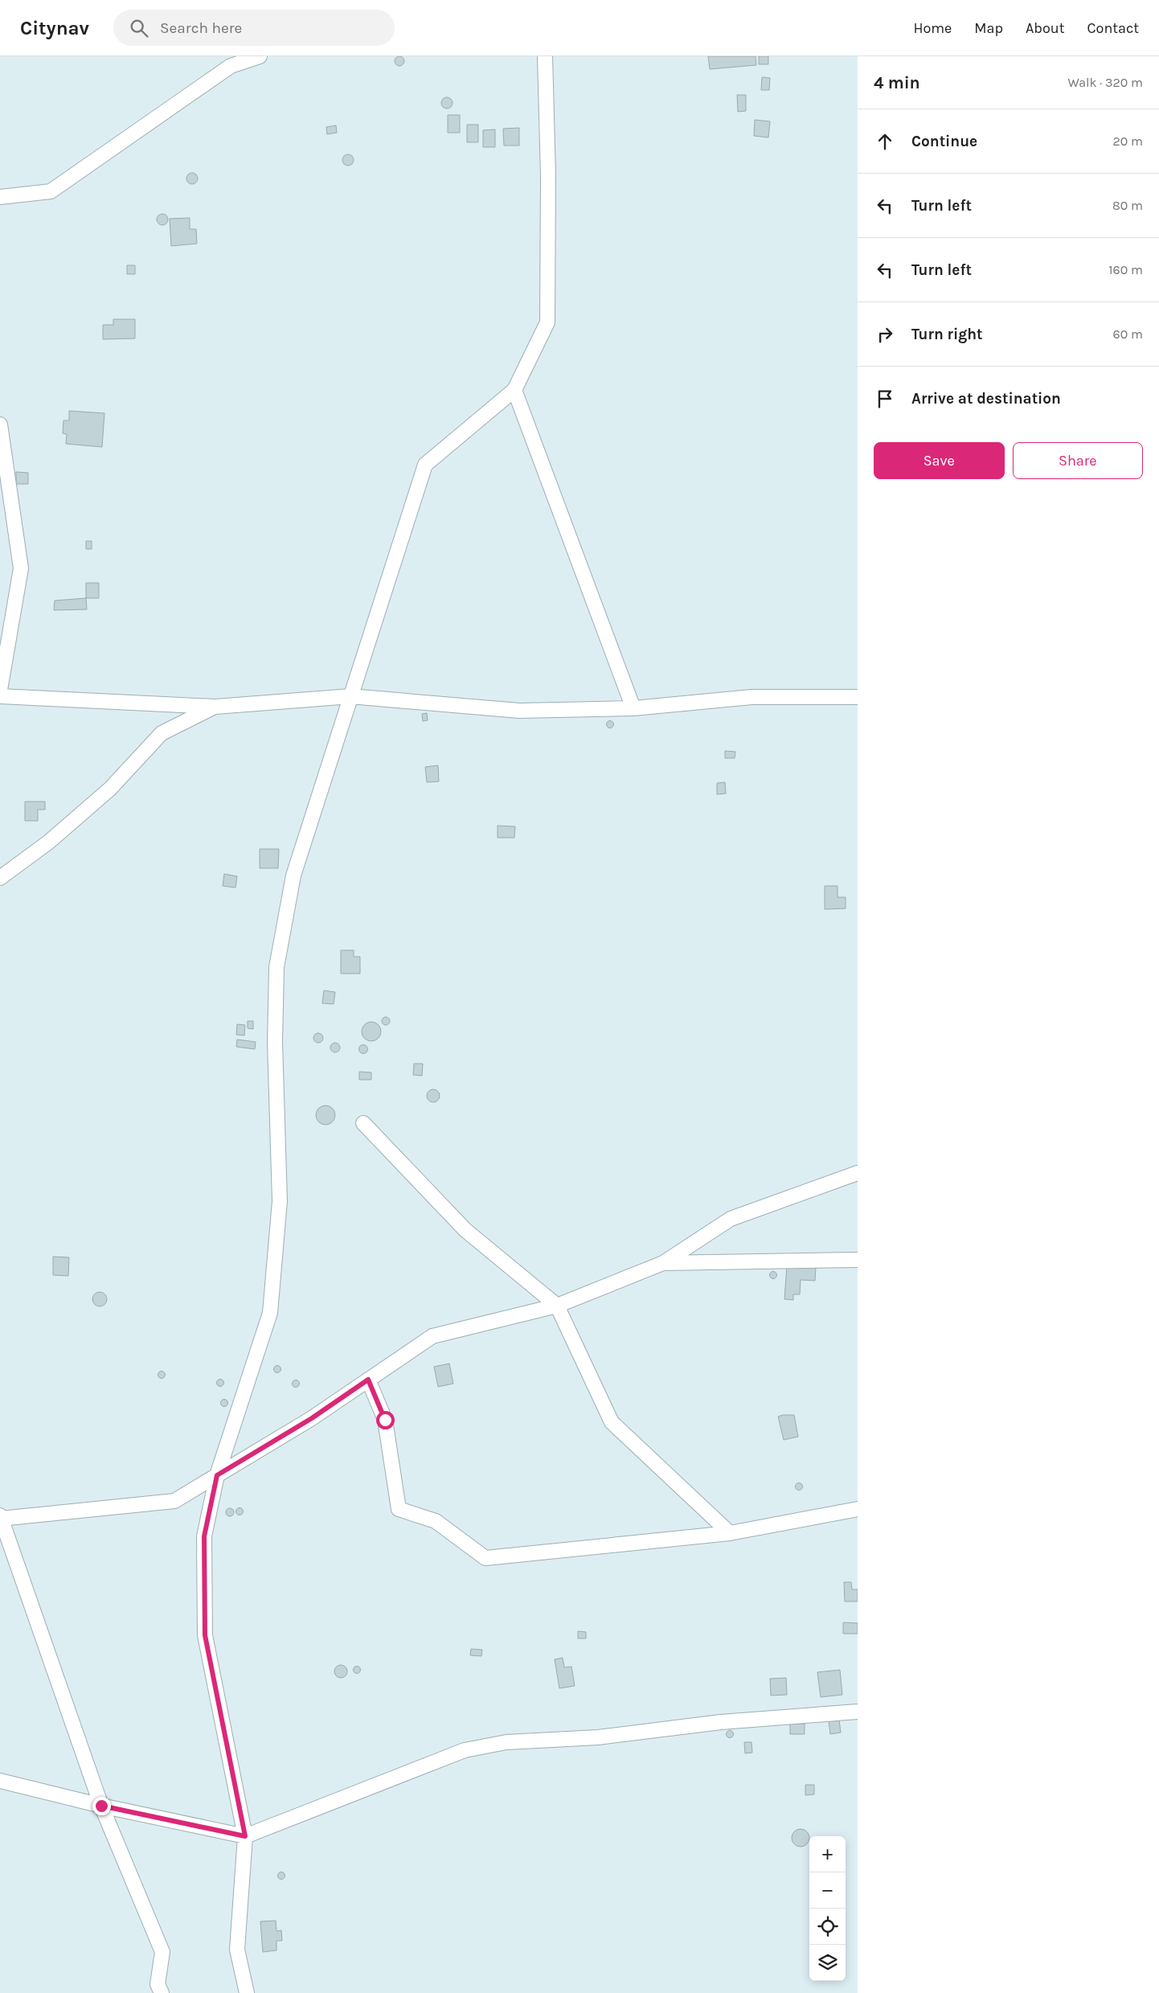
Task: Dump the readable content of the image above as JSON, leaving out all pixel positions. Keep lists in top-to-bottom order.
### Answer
{
  "page": {
    "header": "Citynav",
    "search": "Search here",
    "nav": [
      "Home",
      "Map",
      "About",
      "Contact"
    ],
    "heading": ["4 min", "Walk · 320 m"],
    "list": [
      ["Continue", "20 m"],
      ["Turn left", "80 m"],
      ["Turn left", "160 m"],
      ["Turn right", "60 m"],
      "Arrive at destination"
    ],
    "buttons": ["Save", "Share"],
    "map_buttons": ["+", "−"]
  }
}
